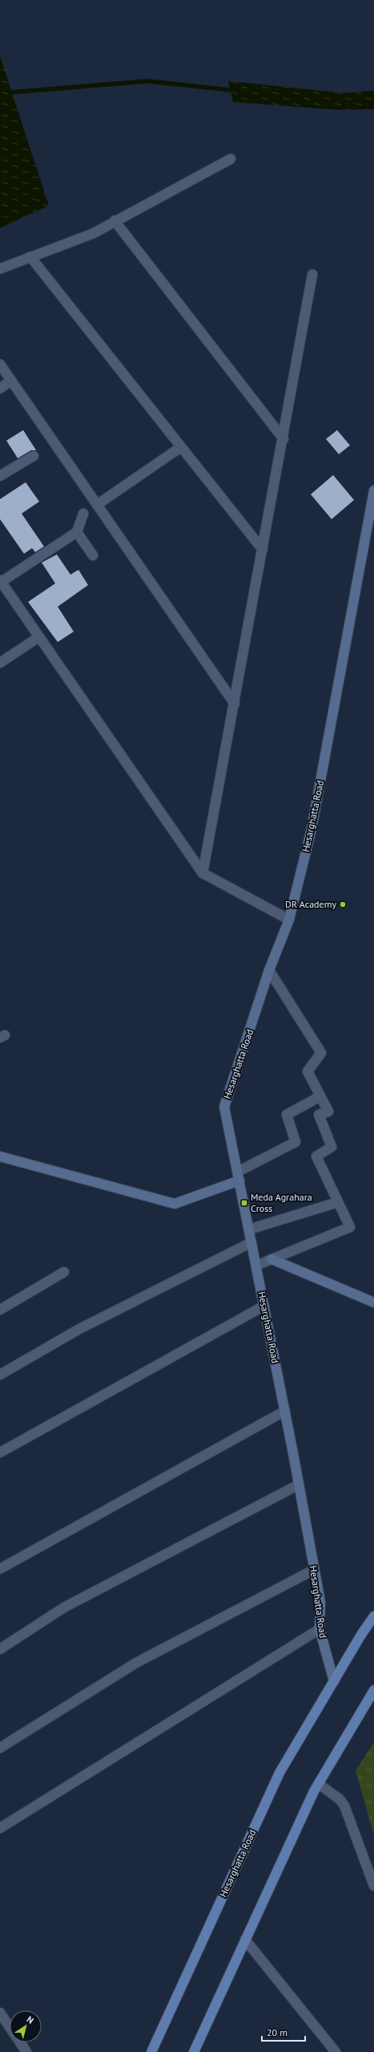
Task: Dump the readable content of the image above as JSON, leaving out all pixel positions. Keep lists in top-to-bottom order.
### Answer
{
  "streets": {
    "main road": ["Hesarghatta Road"]
  },
  "places": {
    "other": ["DR Academy"],
    "transit": ["Meda Agrahara Cross"]
  },
  "scale_bar": "20 m",
  "north": "top right"
}
